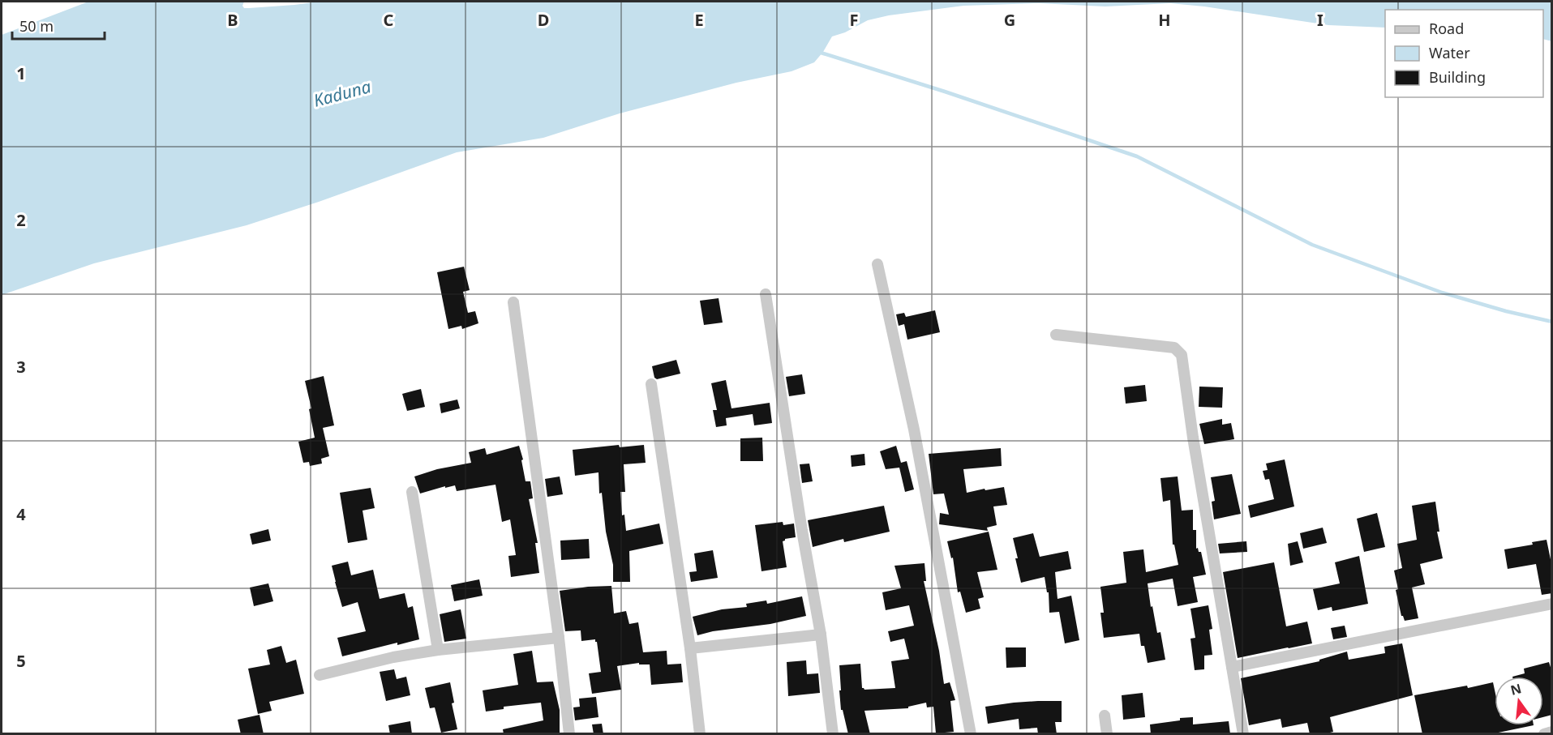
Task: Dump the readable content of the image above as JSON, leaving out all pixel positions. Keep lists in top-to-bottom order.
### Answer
{
  "water": ["Kaduna"],
  "legend": ["Road", "Water", "Building"],
  "scale_bar": "50 m",
  "north": "top",
  "grid": {
    "columns": [
      "B",
      "C",
      "D",
      "E",
      "F",
      "G",
      "H",
      "I"
    ],
    "rows": [
      "1",
      "2",
      "3",
      "4",
      "5"
    ]
  }
}
